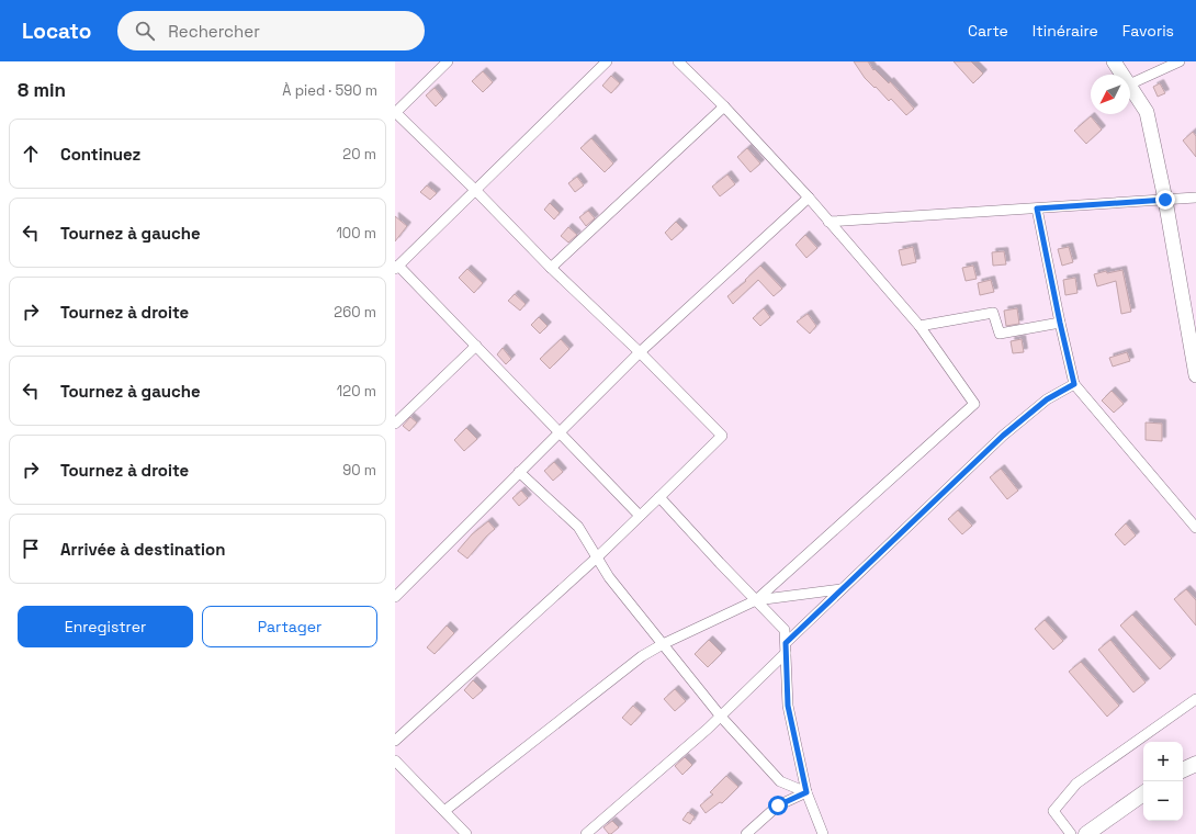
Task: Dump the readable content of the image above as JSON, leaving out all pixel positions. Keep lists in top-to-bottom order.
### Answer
{
  "north": "bottom left",
  "page": {
    "header": "Locato",
    "search": "Rechercher",
    "nav": ["Carte", "Itinéraire", "Favoris"],
    "heading": ["8 min", "À pied · 590 m"],
    "list": [
      ["Continuez", "20 m"],
      ["Tournez à gauche", "100 m"],
      ["Tournez à droite", "260 m"],
      ["Tournez à gauche", "120 m"],
      ["Tournez à droite", "90 m"],
      "Arrivée à destination"
    ],
    "buttons": ["Enregistrer", "Partager"],
    "map_buttons": ["+", "−"]
  }
}
